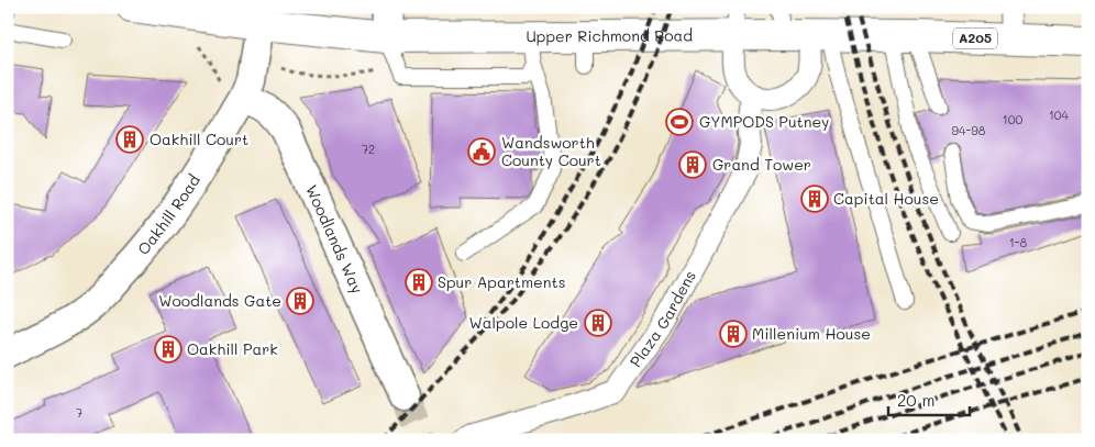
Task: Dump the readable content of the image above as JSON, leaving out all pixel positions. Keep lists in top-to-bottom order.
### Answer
{
  "streets": {
    "highway": ["Upper Richmond Road", "A205"],
    "street": ["Oakhill Road", "Woodlands Way", "Plaza Gardens"]
  },
  "crossings": [
    ["Upper Richmond Road", "Oakhill Road"],
    ["Upper Richmond Road", "Plaza Gardens"],
    ["Oakhill Road", "Woodlands Way"]
  ],
  "places": {
    "sports": ["GYMPODS Putney"],
    "building": [
      "Oakhill Court",
      "Grand Tower",
      "Capital House",
      "Spur Apartments",
      "Woodlands Gate",
      "Walpole Lodge",
      "Millenium House",
      "Oakhill Park"
    ],
    "public building": ["Wandsworth County Court"]
  },
  "house_numbers": [
    "104",
    "100",
    "94-98",
    "72",
    "1-8",
    "7"
  ],
  "scale_bar": "20 m"
}
